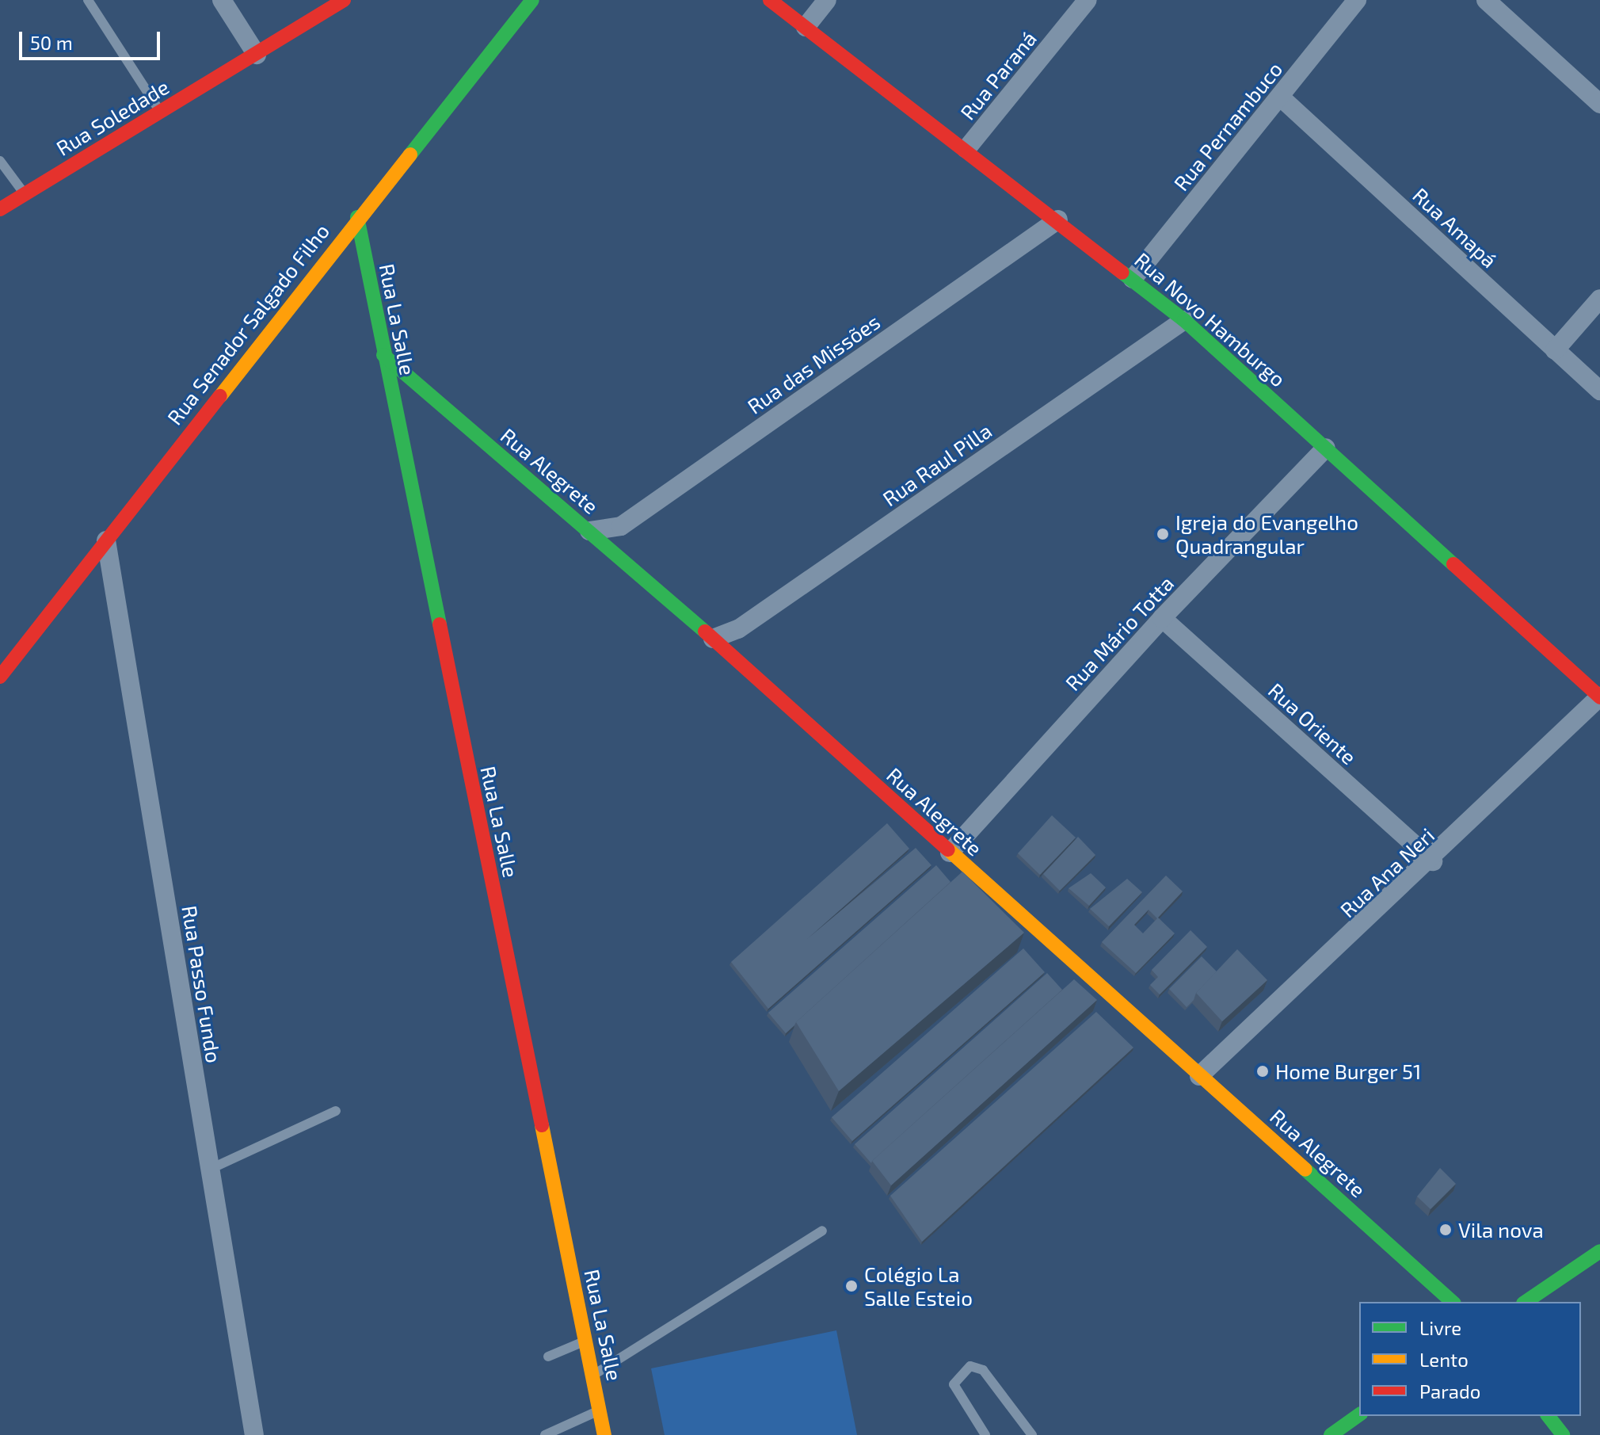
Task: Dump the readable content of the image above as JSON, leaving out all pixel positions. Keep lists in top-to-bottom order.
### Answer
{
  "streets": {
    "street": [
      "Rua Paraná",
      "Rua Soledade",
      "Rua Pernambuco",
      "Rua Amapá",
      "Rua La Salle",
      "Rua Novo Hamburgo",
      "Rua Senador Salgado Filho",
      "Rua das Missões",
      "Rua Raul Pilla",
      "Rua Alegrete",
      "Rua Mário Totta",
      "Rua Oriente",
      "Rua Ana Neri",
      "Rua Passo Fundo"
    ]
  },
  "crossings": [
    ["Rua Paraná", "Rua Novo Hamburgo"],
    ["Rua Pernambuco", "Rua Amapá"],
    ["Rua Pernambuco", "Rua Novo Hamburgo"],
    ["Rua La Salle", "Rua Senador Salgado Filho"],
    ["Rua La Salle", "Rua Alegrete"],
    ["Rua Novo Hamburgo", "Rua das Missões"],
    ["Rua Novo Hamburgo", "Rua Raul Pilla"],
    ["Rua Novo Hamburgo", "Rua Mário Totta"],
    ["Rua Novo Hamburgo", "Rua Ana Neri"],
    ["Rua Senador Salgado Filho", "Rua Passo Fundo"],
    ["Rua das Missões", "Rua Alegrete"],
    ["Rua Raul Pilla", "Rua Alegrete"],
    ["Rua Alegrete", "Rua Mário Totta"],
    ["Rua Alegrete", "Rua Ana Neri"],
    ["Rua Mário Totta", "Rua Oriente"],
    ["Rua Oriente", "Rua Ana Neri"]
  ],
  "places": [
    "Igreja do Evangelho Quadrangular",
    "Home Burger 51",
    "Vila nova",
    "Colégio La Salle Esteio"
  ],
  "legend": ["Livre", "Lento", "Parado"],
  "scale_bar": "50 m"
}
